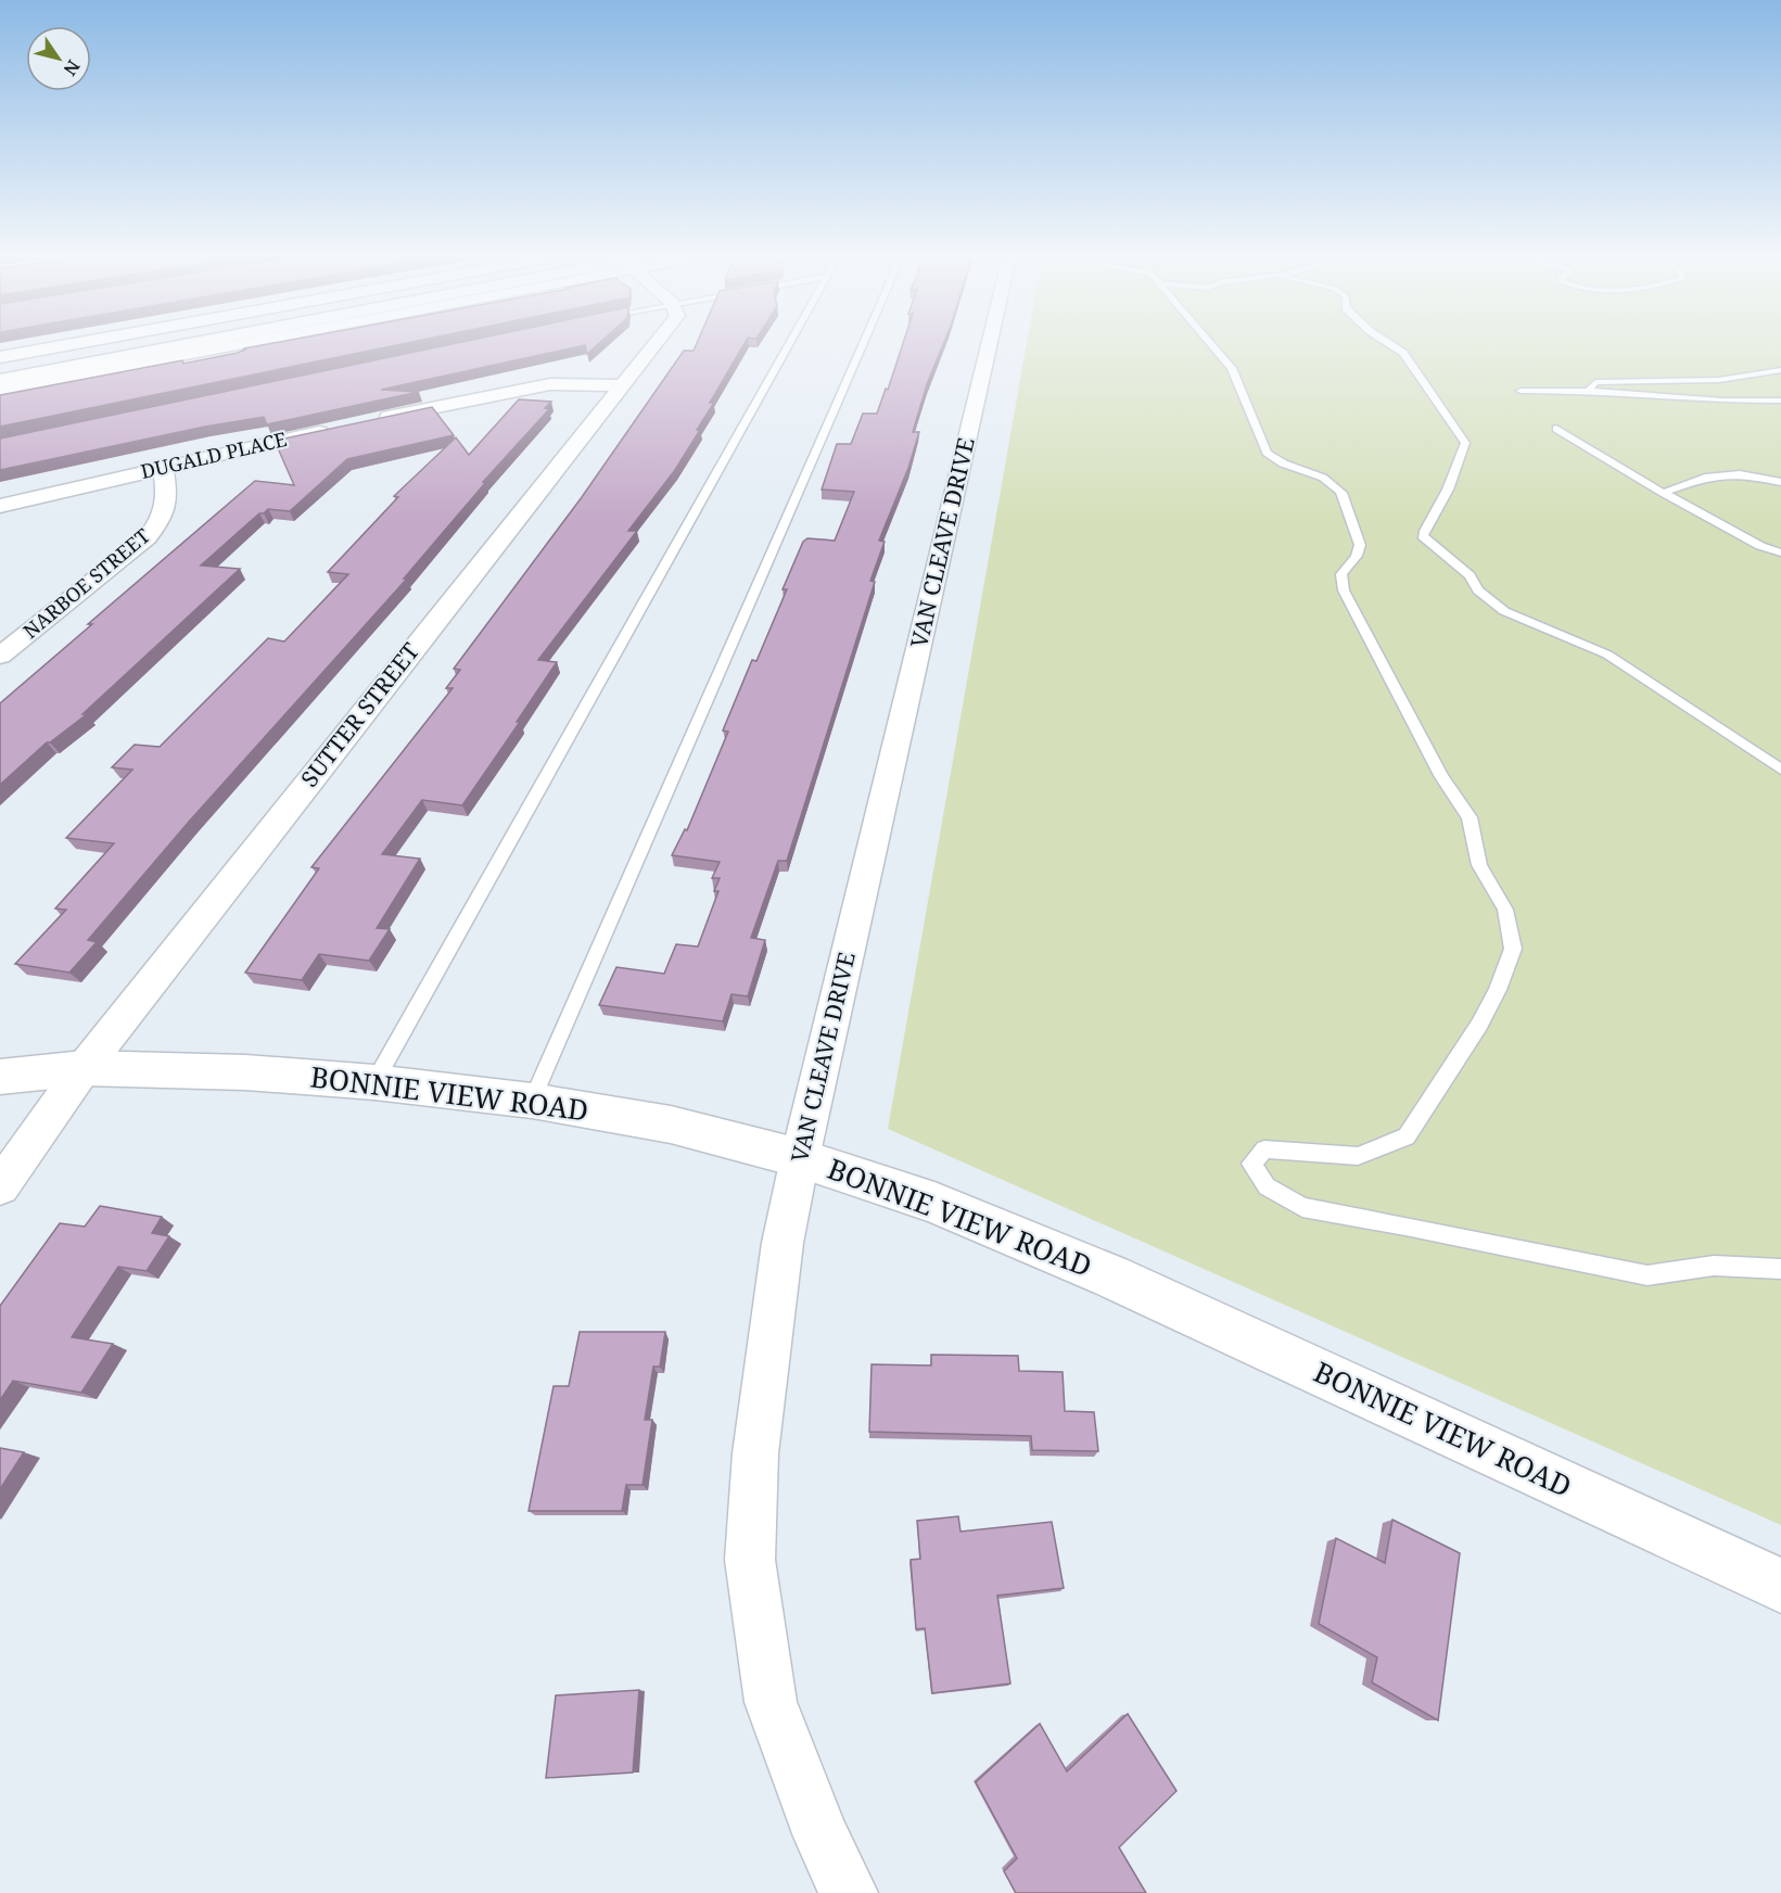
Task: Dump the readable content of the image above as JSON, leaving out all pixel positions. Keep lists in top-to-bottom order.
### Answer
{
  "streets": {
    "main road": ["BONNIE VIEW ROAD"],
    "street": [
      "DUGALD PLACE",
      "VAN CLEAVE DRIVE",
      "NARBOE STREET",
      "SUTTER STREET"
    ]
  },
  "crossings": [
    ["DUGALD PLACE", "NARBOE STREET"],
    ["VAN CLEAVE DRIVE", "BONNIE VIEW ROAD"],
    ["SUTTER STREET", "BONNIE VIEW ROAD"]
  ],
  "north": "bottom right"
}
